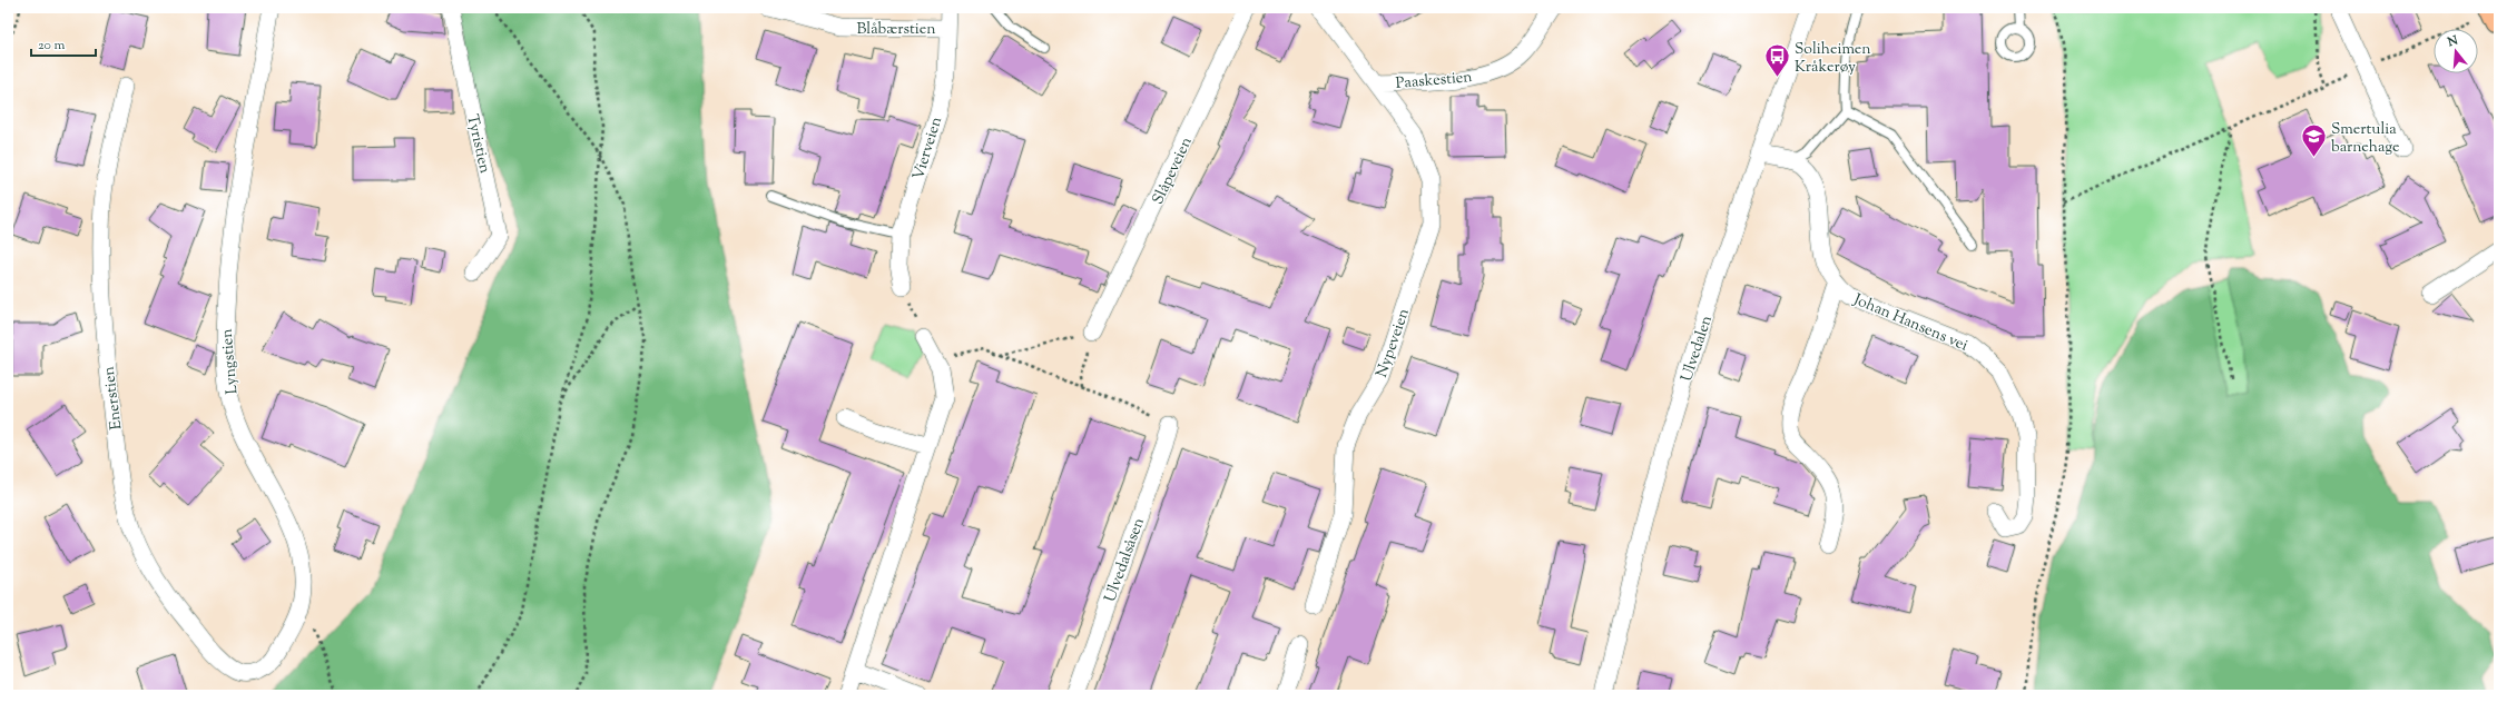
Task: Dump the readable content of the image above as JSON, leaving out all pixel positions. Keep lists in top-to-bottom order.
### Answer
{
  "streets": {
    "street": [
      "Blåbærstien",
      "Paaskestien",
      "Tyristien",
      "Vierveien",
      "Slåpeveien",
      "Johan Hansens vei",
      "Nypeveien",
      "Ulvedalen",
      "Lyngstien",
      "Enerstien",
      "Ulvedalsåsen"
    ]
  },
  "crossings": [
    ["Blåbærstien", "Vierveien"],
    ["Paaskestien", "Nypeveien"],
    ["Lyngstien", "Enerstien"]
  ],
  "places": {
    "bus stop": ["Soliheimen Kråkerøy"],
    "school or university": ["Smertulia barnehage"]
  },
  "scale_bar": "20 m",
  "north": "top"
}
